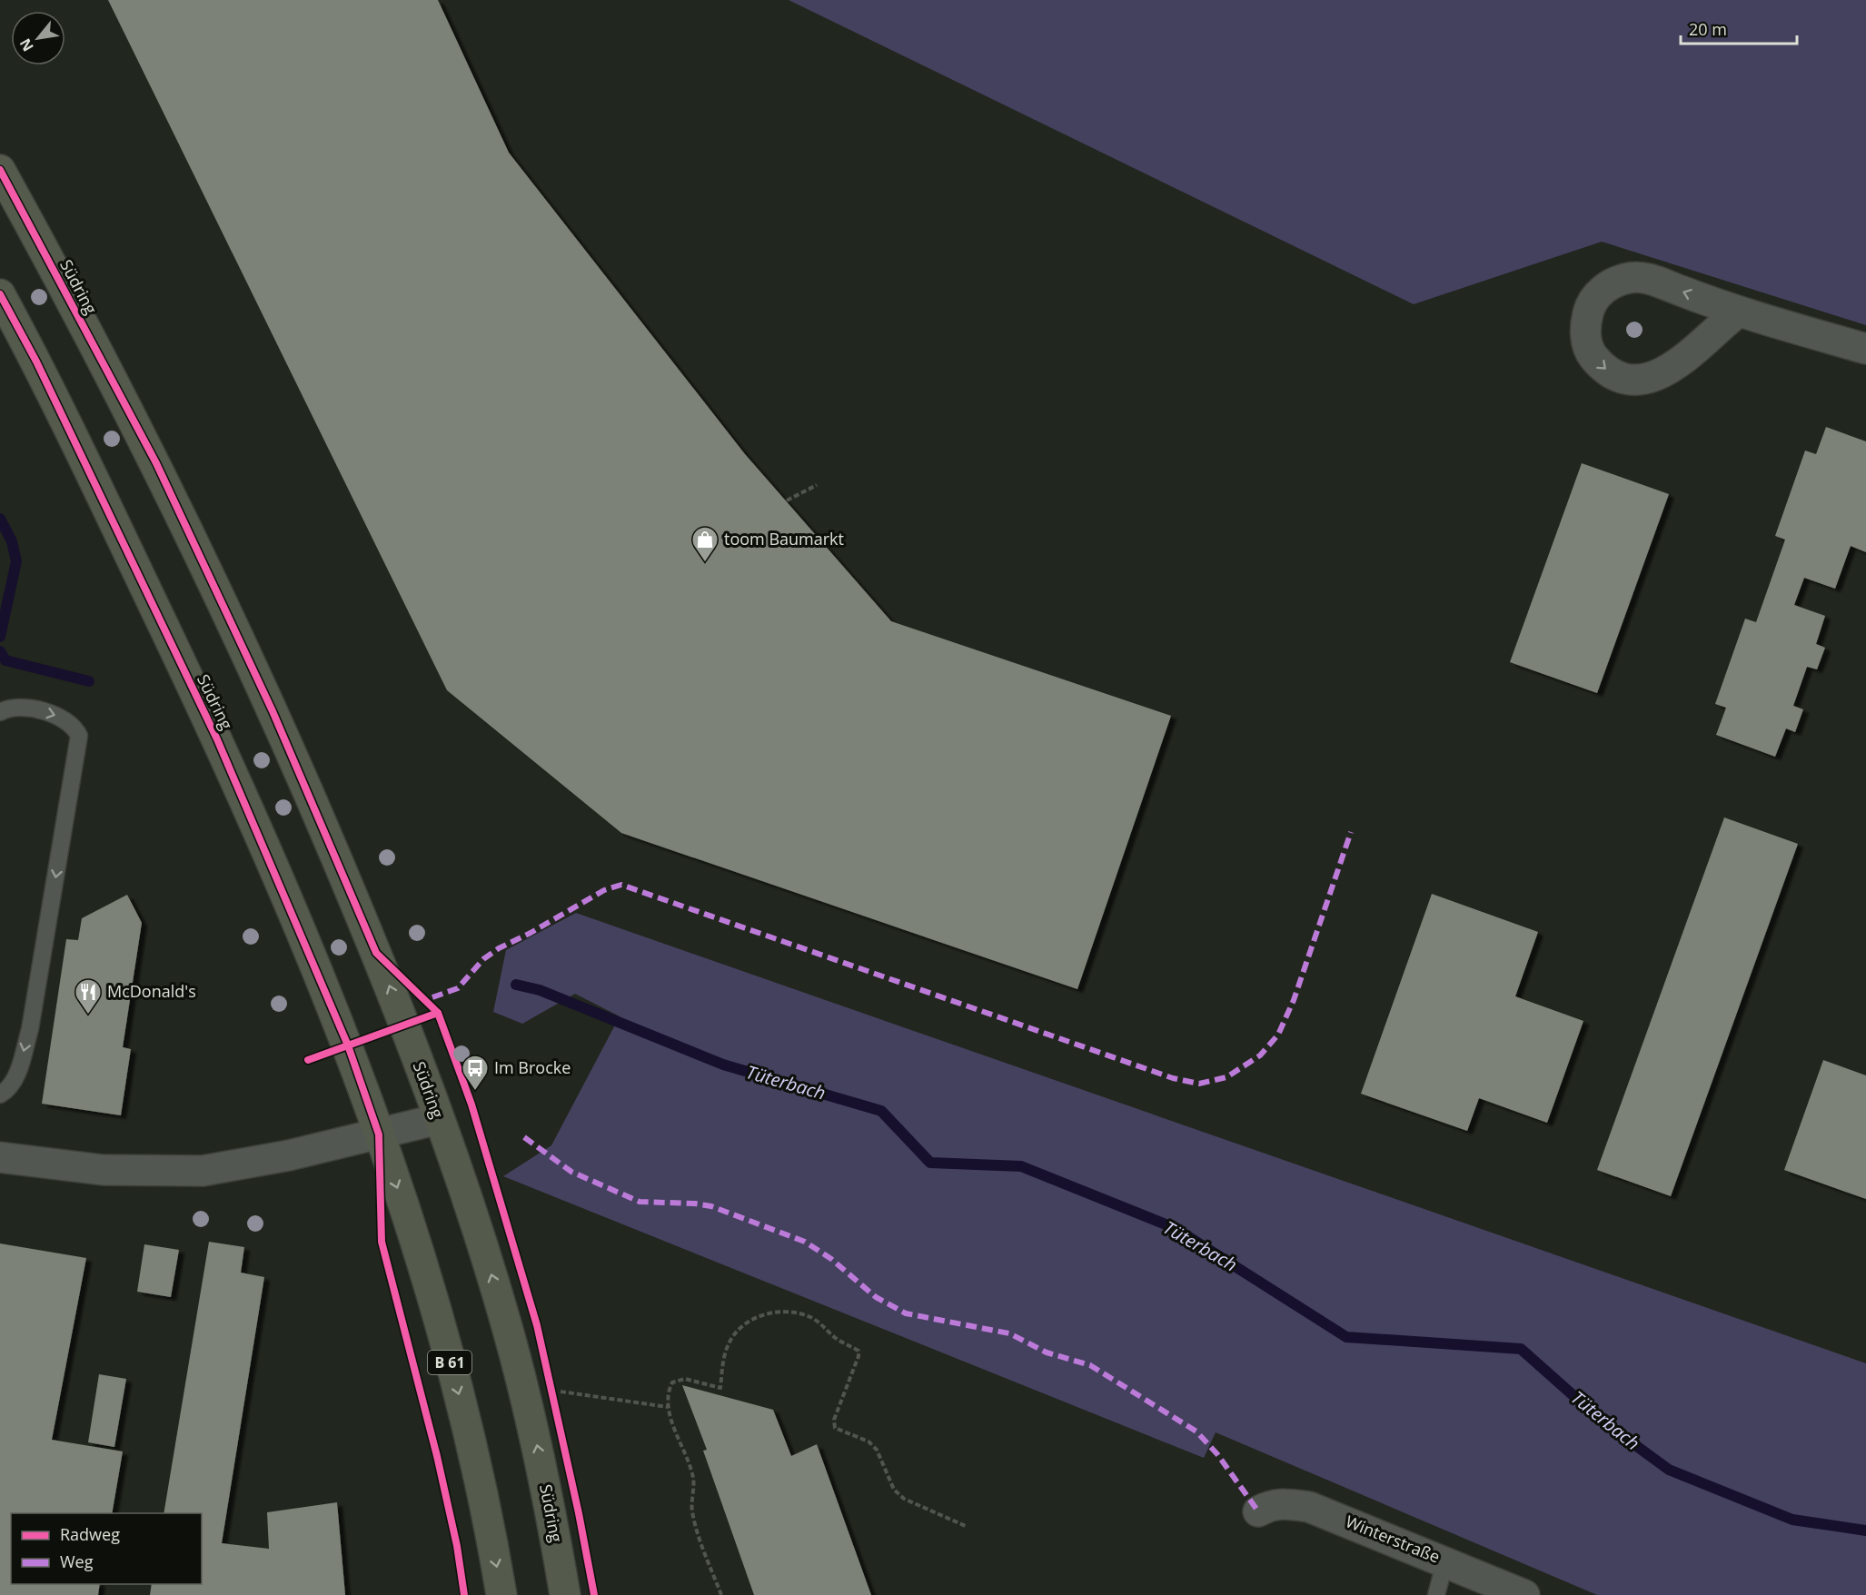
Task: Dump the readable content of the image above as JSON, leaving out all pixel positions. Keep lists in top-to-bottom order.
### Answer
{
  "streets": {
    "main road": ["Südring", "B 61"],
    "street": ["Winterstraße"]
  },
  "water": ["Tüterbach"],
  "places": {
    "shop": ["toom Baumarkt"],
    "restaurant": ["McDonald's"],
    "bus stop": ["Im Brocke"]
  },
  "legend": ["Radweg", "Weg"],
  "scale_bar": "20 m",
  "north": "bottom left"
}
